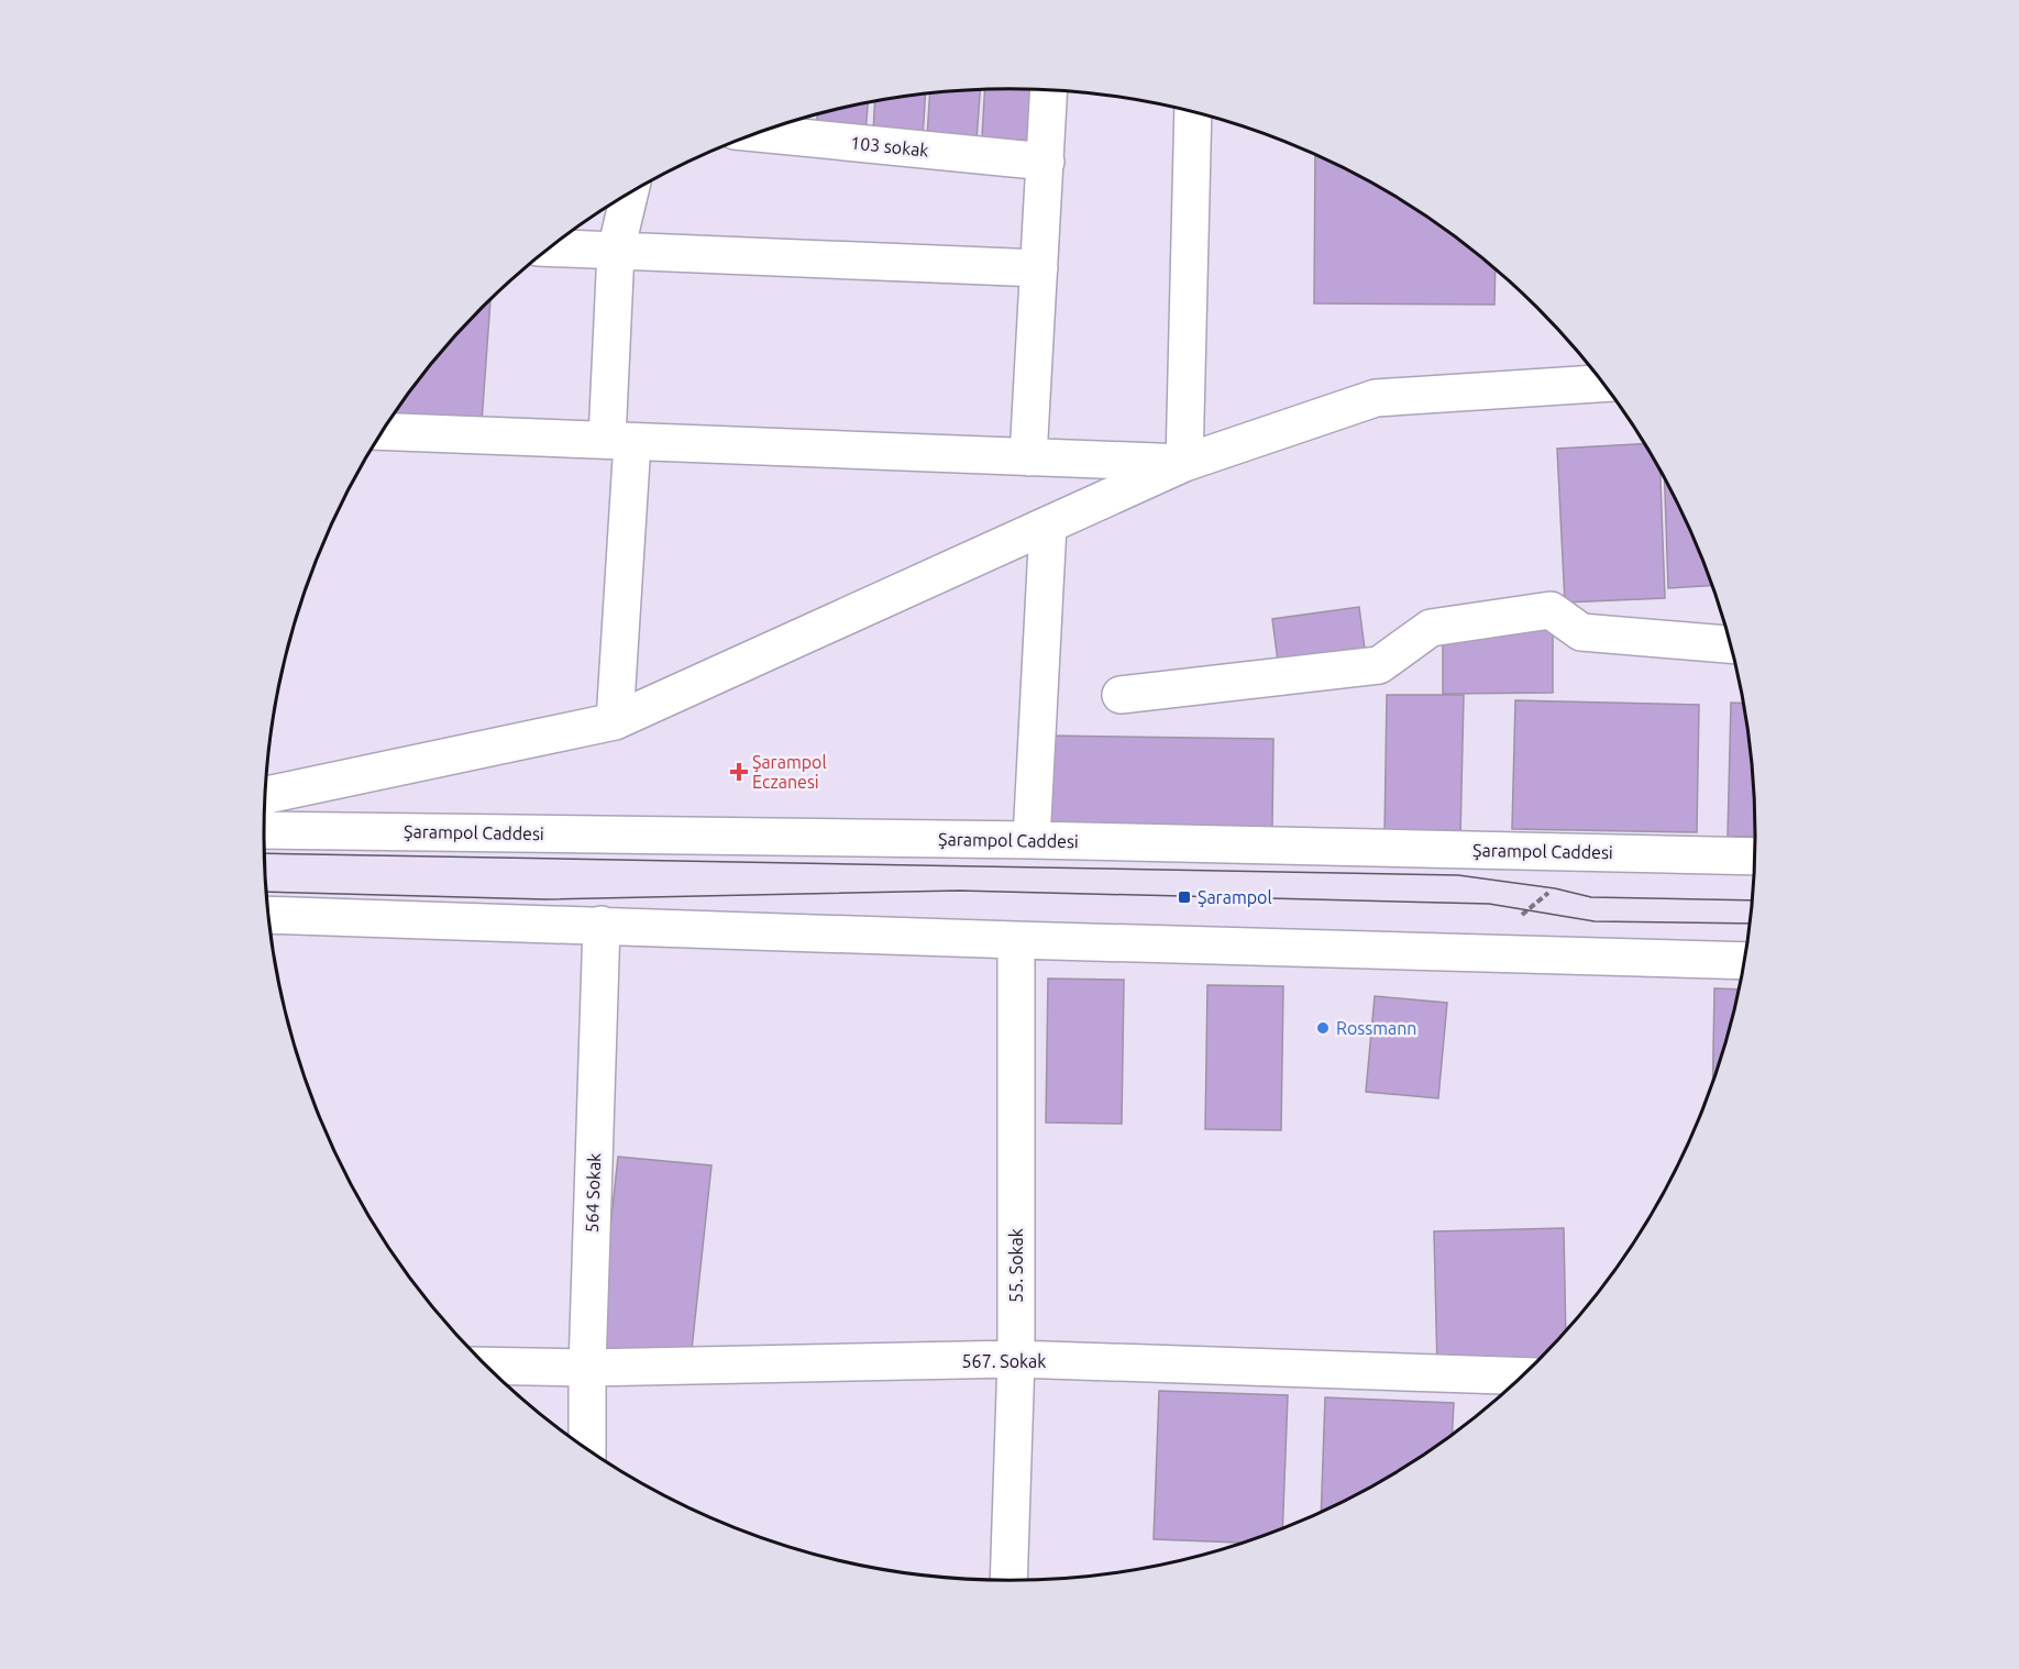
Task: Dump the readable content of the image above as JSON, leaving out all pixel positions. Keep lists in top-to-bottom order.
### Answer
{
  "streets": {
    "street": [
      "103 sokak",
      "Şarampol Caddesi",
      "564 Sokak",
      "55. Sokak",
      "567. Sokak"
    ]
  },
  "crossings": [
    ["564 Sokak", "567. Sokak"],
    ["55. Sokak", "567. Sokak"]
  ],
  "places": {
    "health": ["Şarampol Eczanesi"],
    "transit": ["Şarampol"],
    "other": ["Rossmann"]
  }
}
